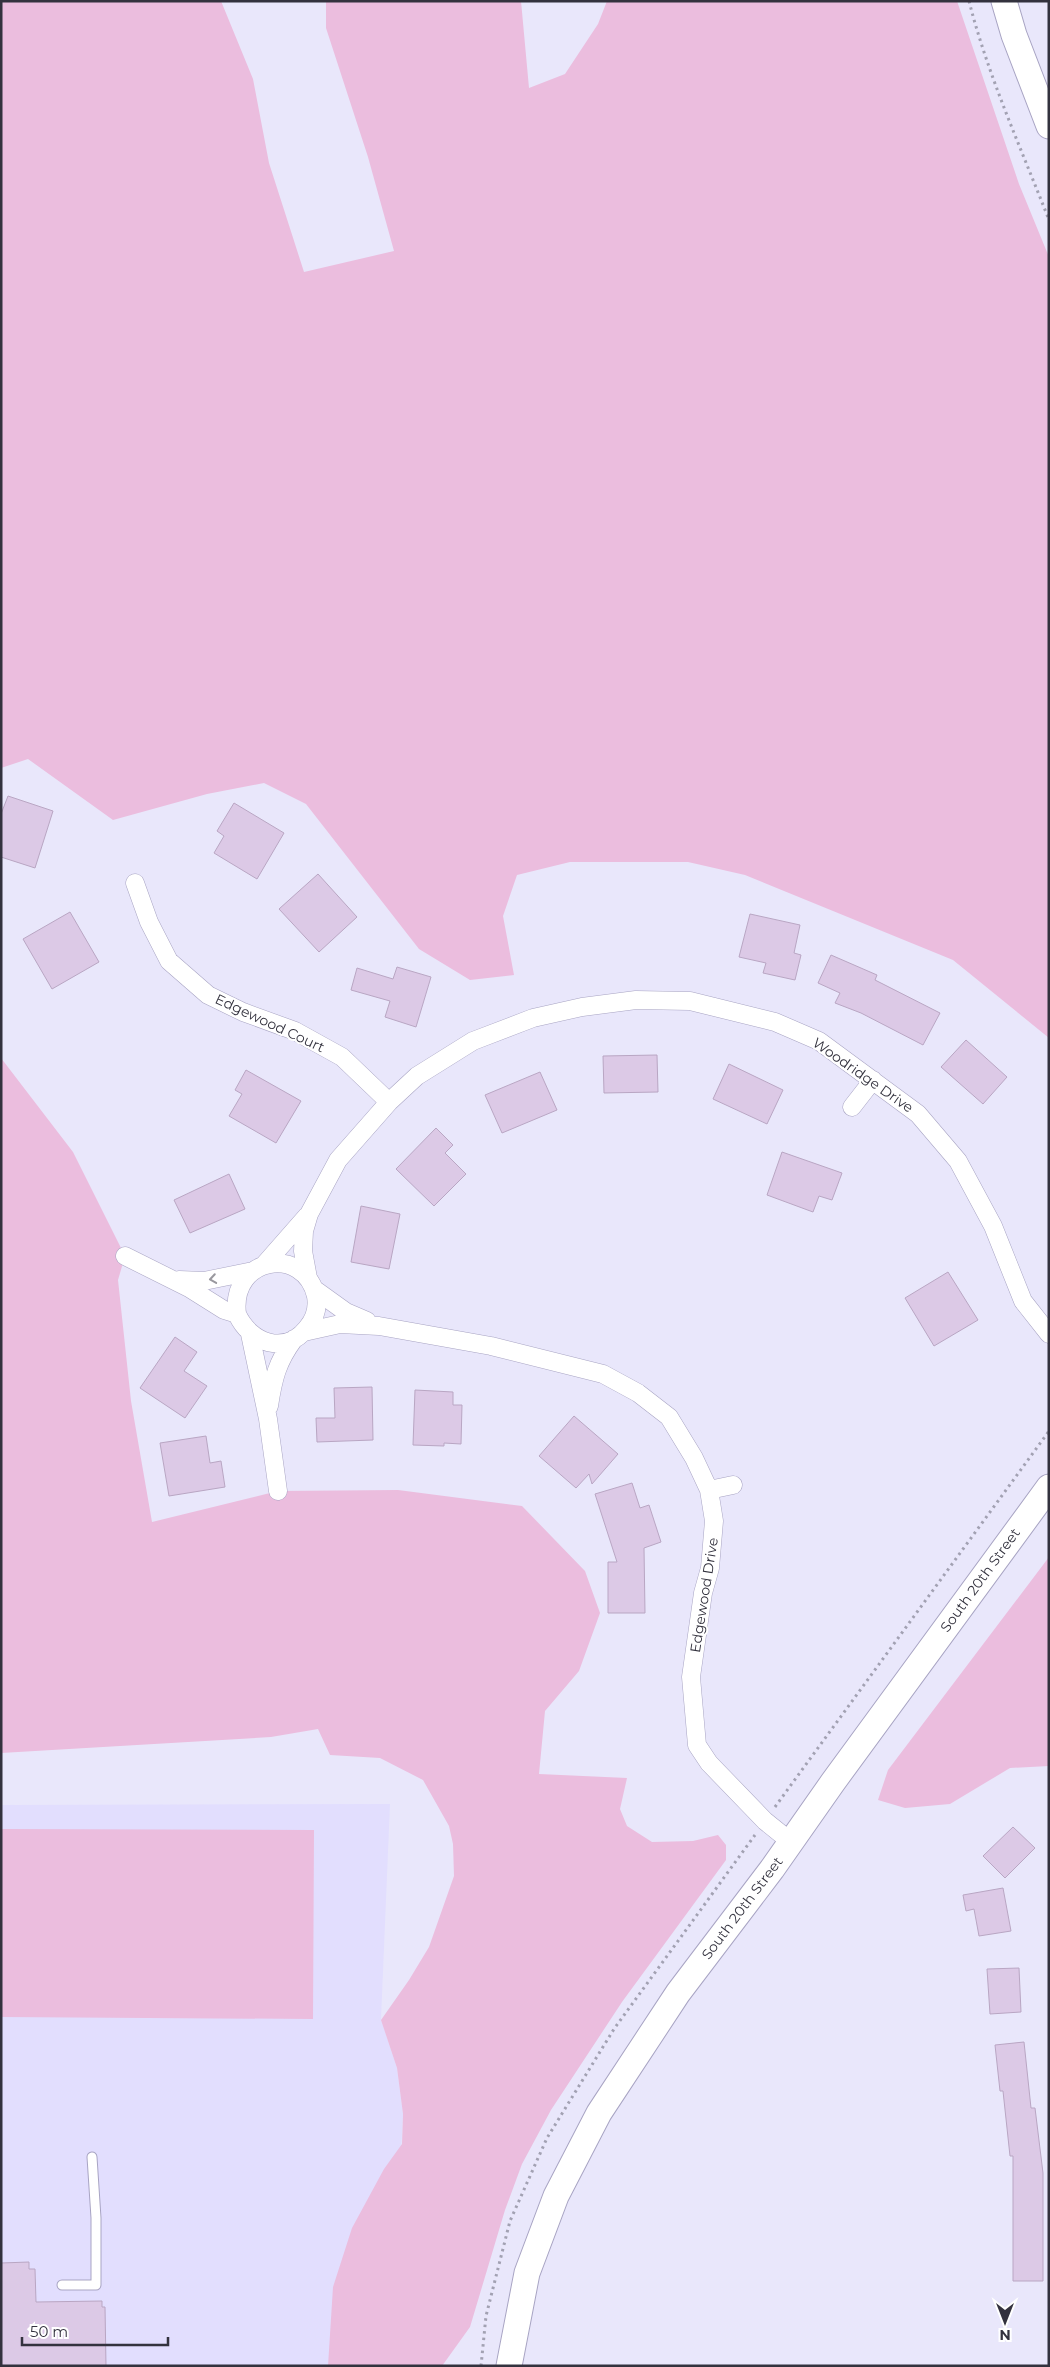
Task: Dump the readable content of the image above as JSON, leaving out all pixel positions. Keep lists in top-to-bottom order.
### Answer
{
  "streets": {
    "main road": ["South 20th Street"],
    "street": ["Edgewood Court", "Woodridge Drive", "Edgewood Drive"]
  },
  "crossings": [
    ["Edgewood Court", "Woodridge Drive"],
    ["South 20th Street", "Edgewood Drive"]
  ],
  "scale_bar": "50 m",
  "north": "bottom"
}
